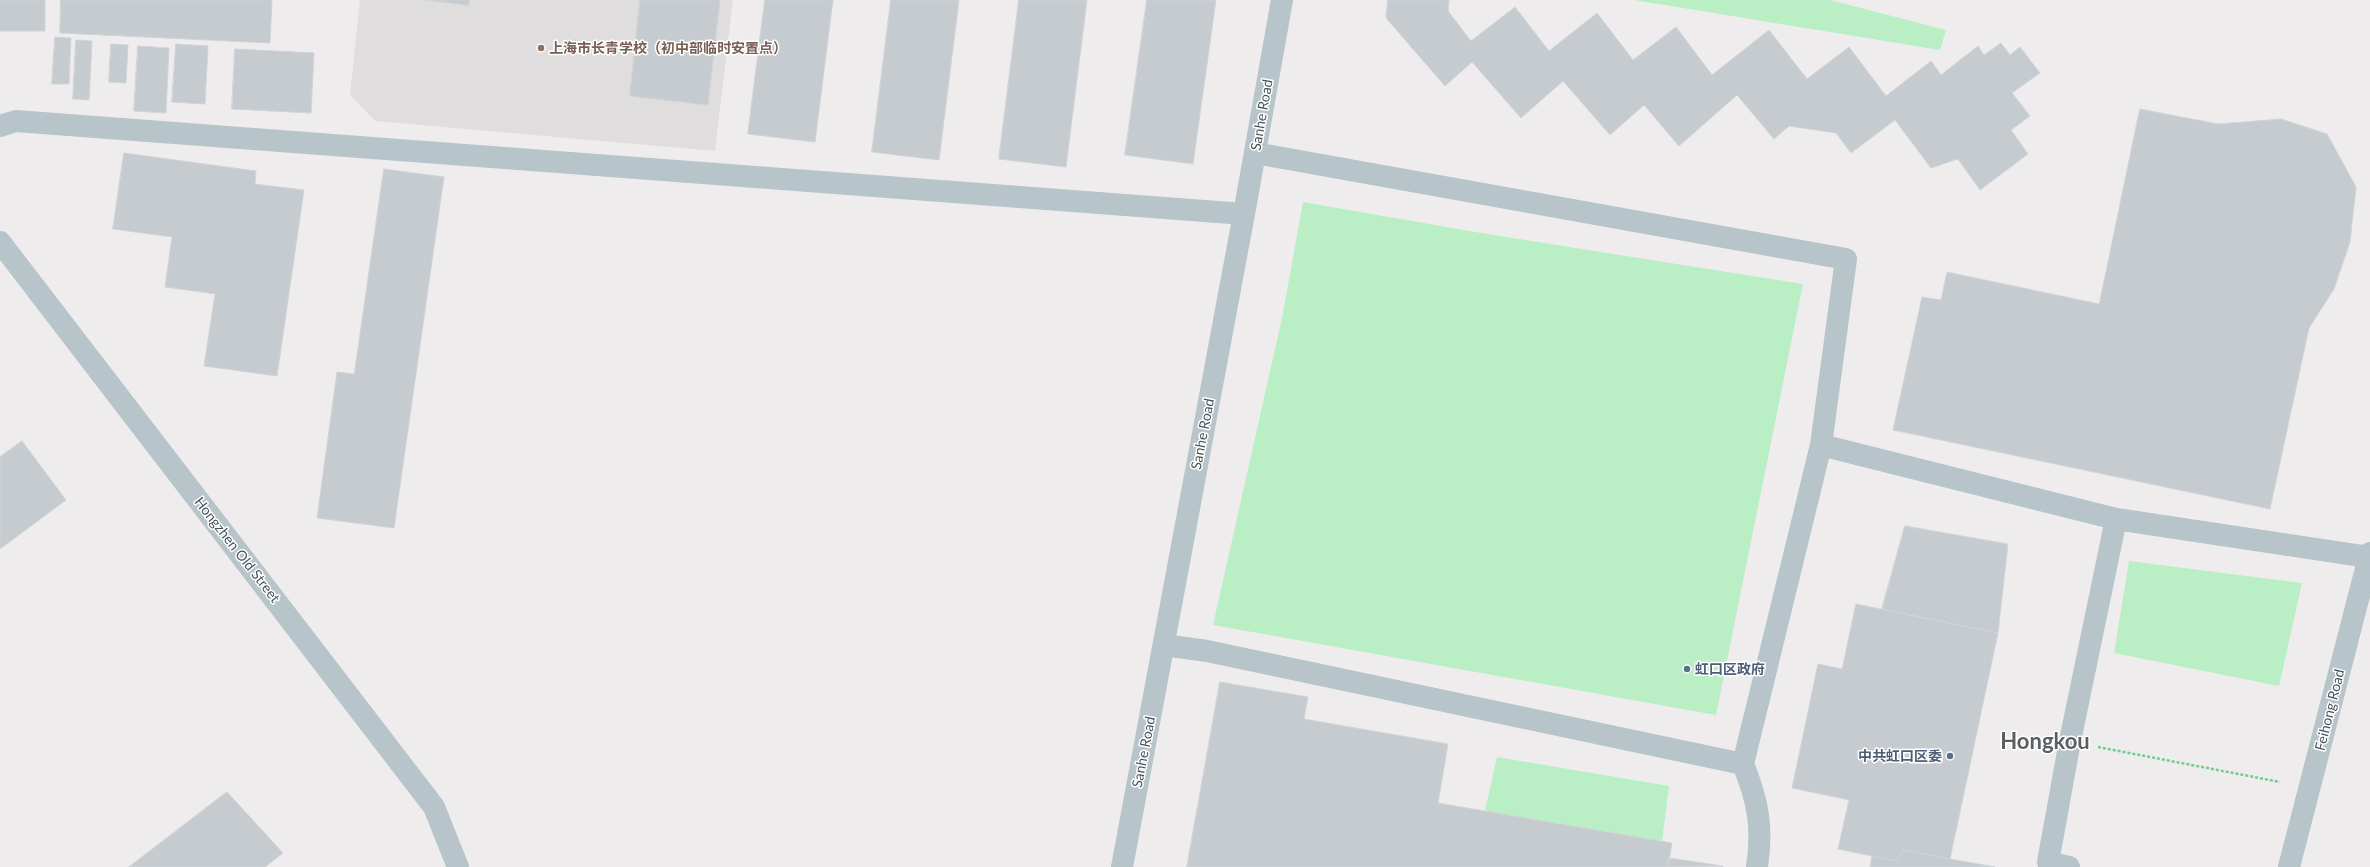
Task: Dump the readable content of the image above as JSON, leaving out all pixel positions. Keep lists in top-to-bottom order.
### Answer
{
  "streets": {
    "street": ["Sanhe Road", "Hongzhen Old Street", "Feihong Road"]
  },
  "districts": ["Hongkou"],
  "places": ["上海市长青学校（初中部临时安置点）", "虹口区政府", "中共虹口区委"]
}
